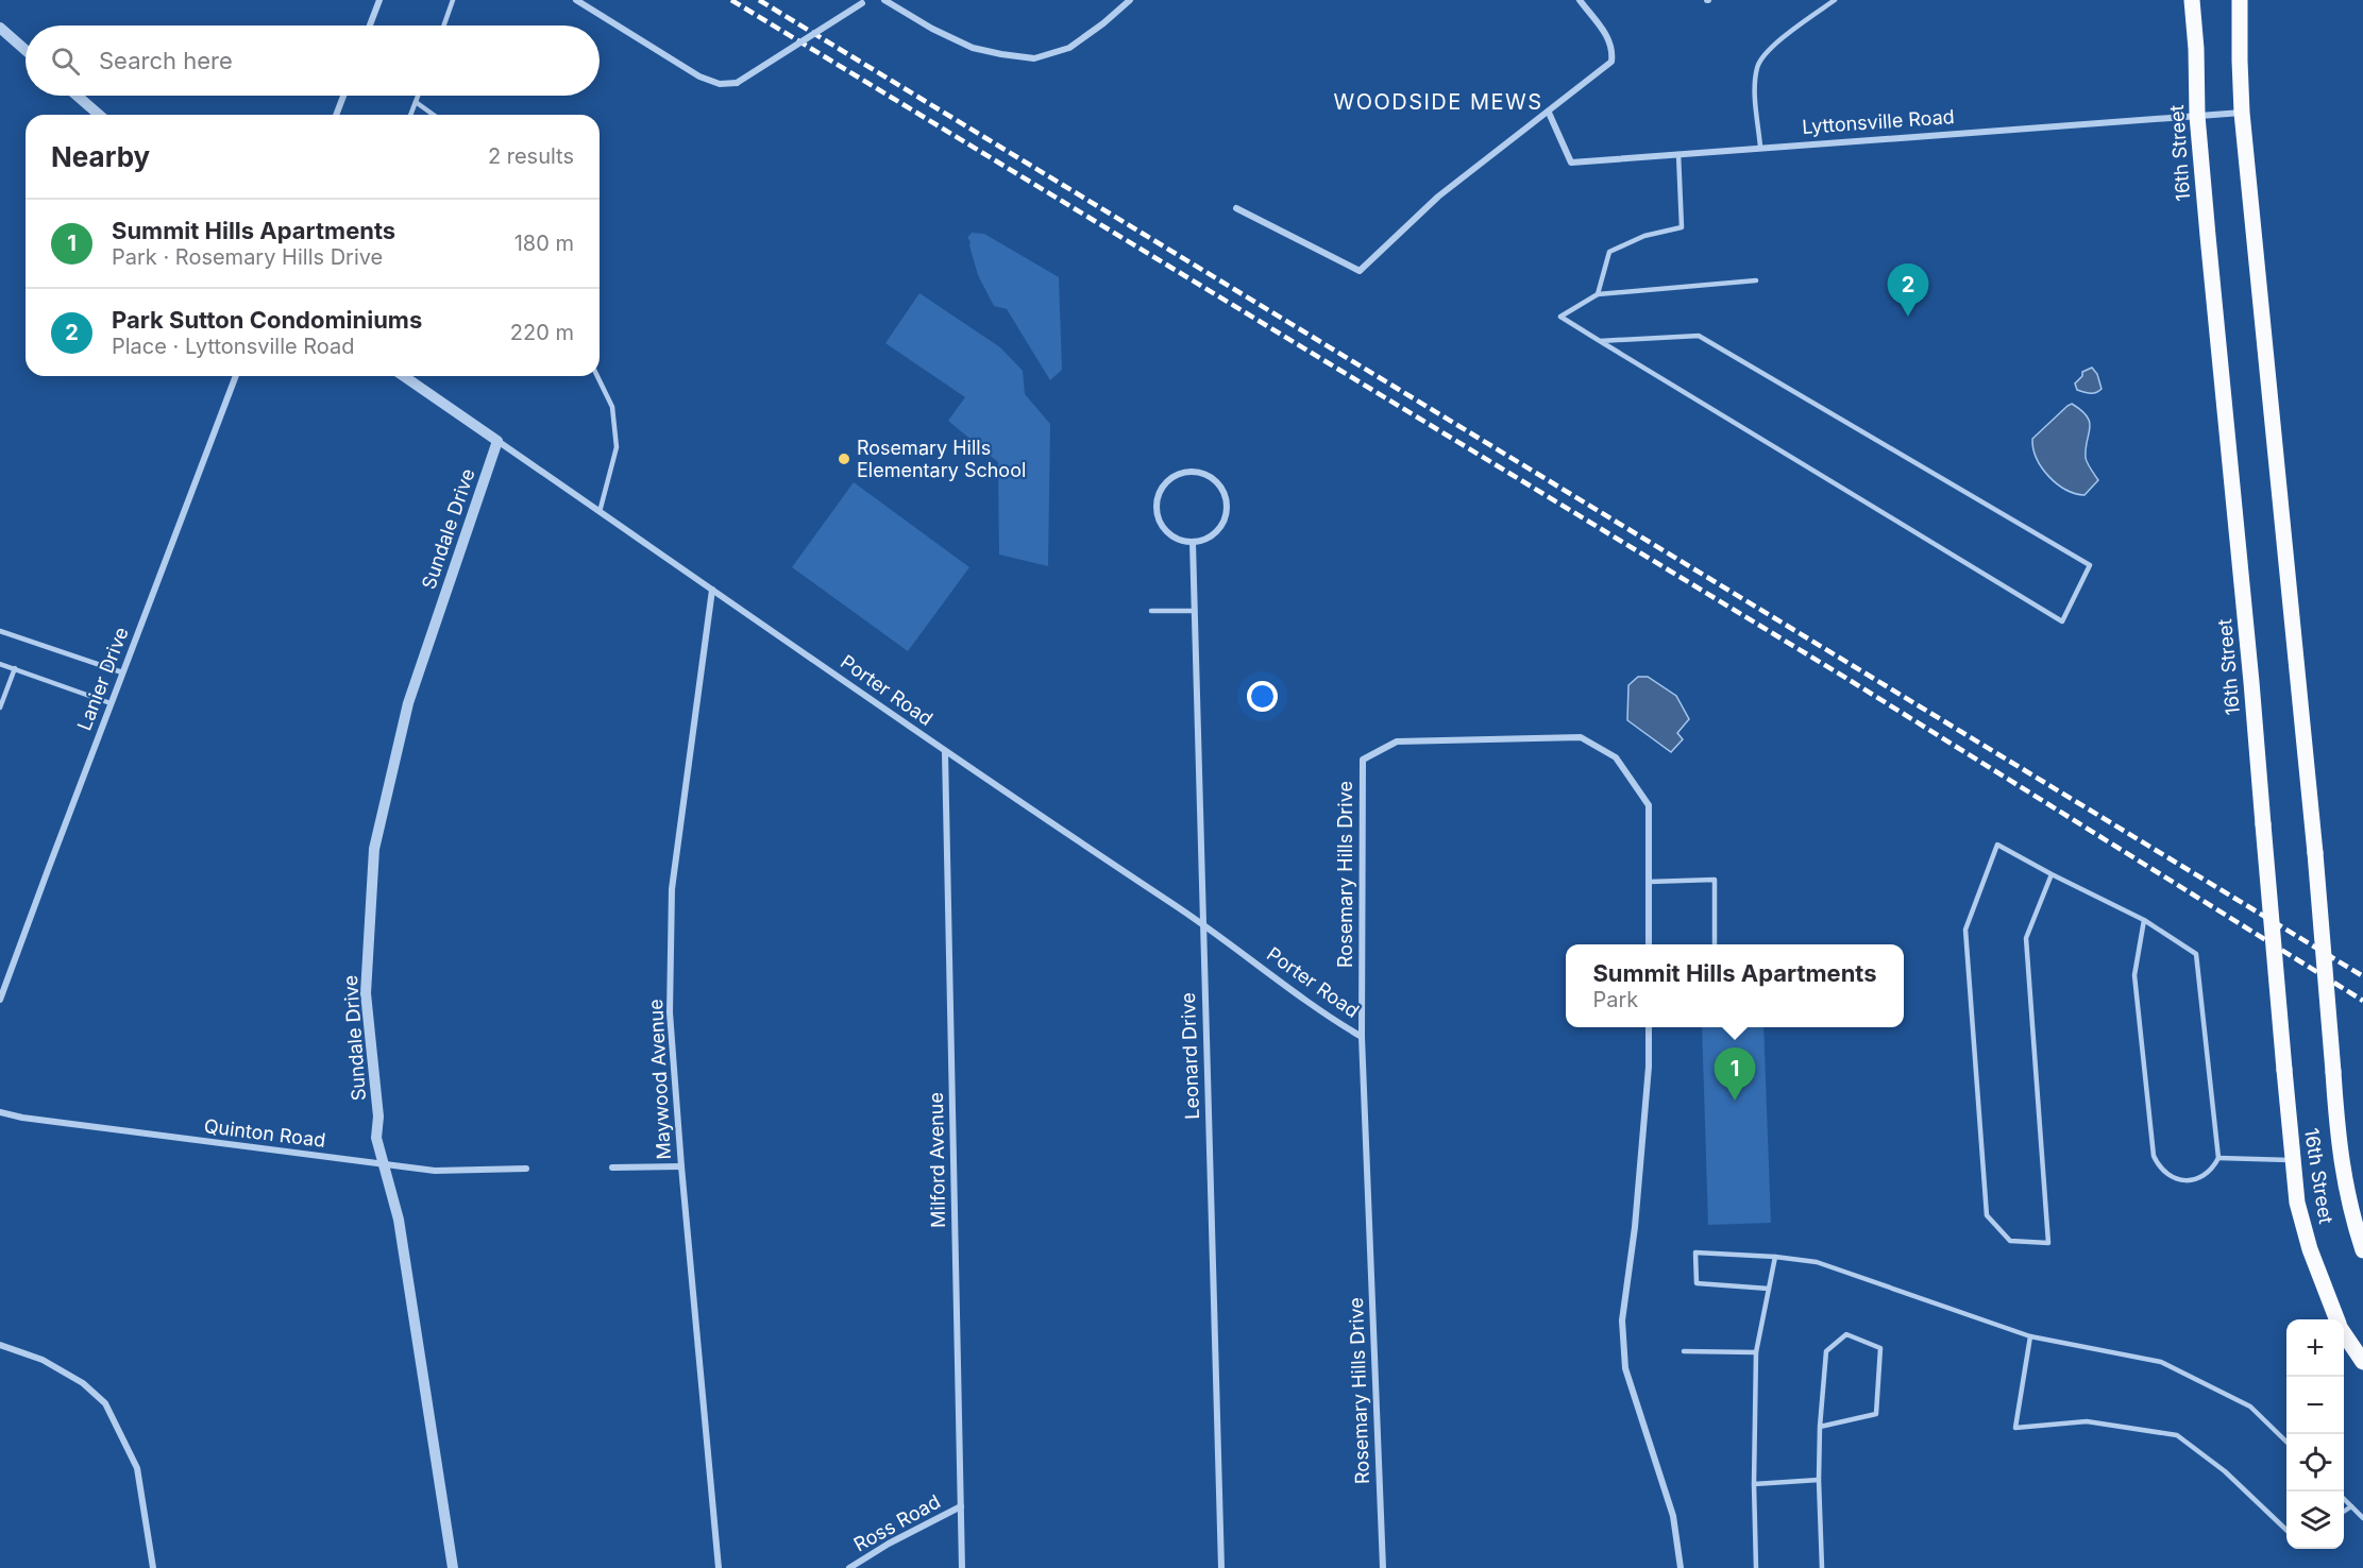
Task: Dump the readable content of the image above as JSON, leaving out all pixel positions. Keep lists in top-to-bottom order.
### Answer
{
  "streets": {
    "main road": ["16th Street"],
    "street": [
      "Lyttonsville Road",
      "Sundale Drive",
      "Lanier Drive",
      "Porter Road",
      "Rosemary Hills Drive",
      "Leonard Drive",
      "Maywood Avenue",
      "Quinton Road",
      "Milford Avenue",
      "Ross Road"
    ]
  },
  "crossings": [
    ["Lyttonsville Road", "16th Street"],
    ["Sundale Drive", "Porter Road"],
    ["Sundale Drive", "Quinton Road"],
    ["Porter Road", "Rosemary Hills Drive"],
    ["Porter Road", "Leonard Drive"],
    ["Porter Road", "Maywood Avenue"],
    ["Porter Road", "Milford Avenue"],
    ["Milford Avenue", "Ross Road"]
  ],
  "districts": ["WOODSIDE MEWS"],
  "places": ["Rosemary Hills Elementary School"],
  "page": {
    "search": "Search here",
    "heading": ["Nearby", "2 results"],
    "list": [
      {
        "mark": "1",
        "name": "Summit Hills Apartments",
        "note": "Park · Rosemary Hills Drive",
        "value": "180 m"
      },
      {
        "mark": "2",
        "name": "Park Sutton Condominiums",
        "note": "Place · Lyttonsville Road",
        "value": "220 m"
      }
    ],
    "pins": ["2", "1"],
    "popup": ["Summit Hills Apartments", "Park"],
    "map_buttons": ["+", "−"]
  }
}
